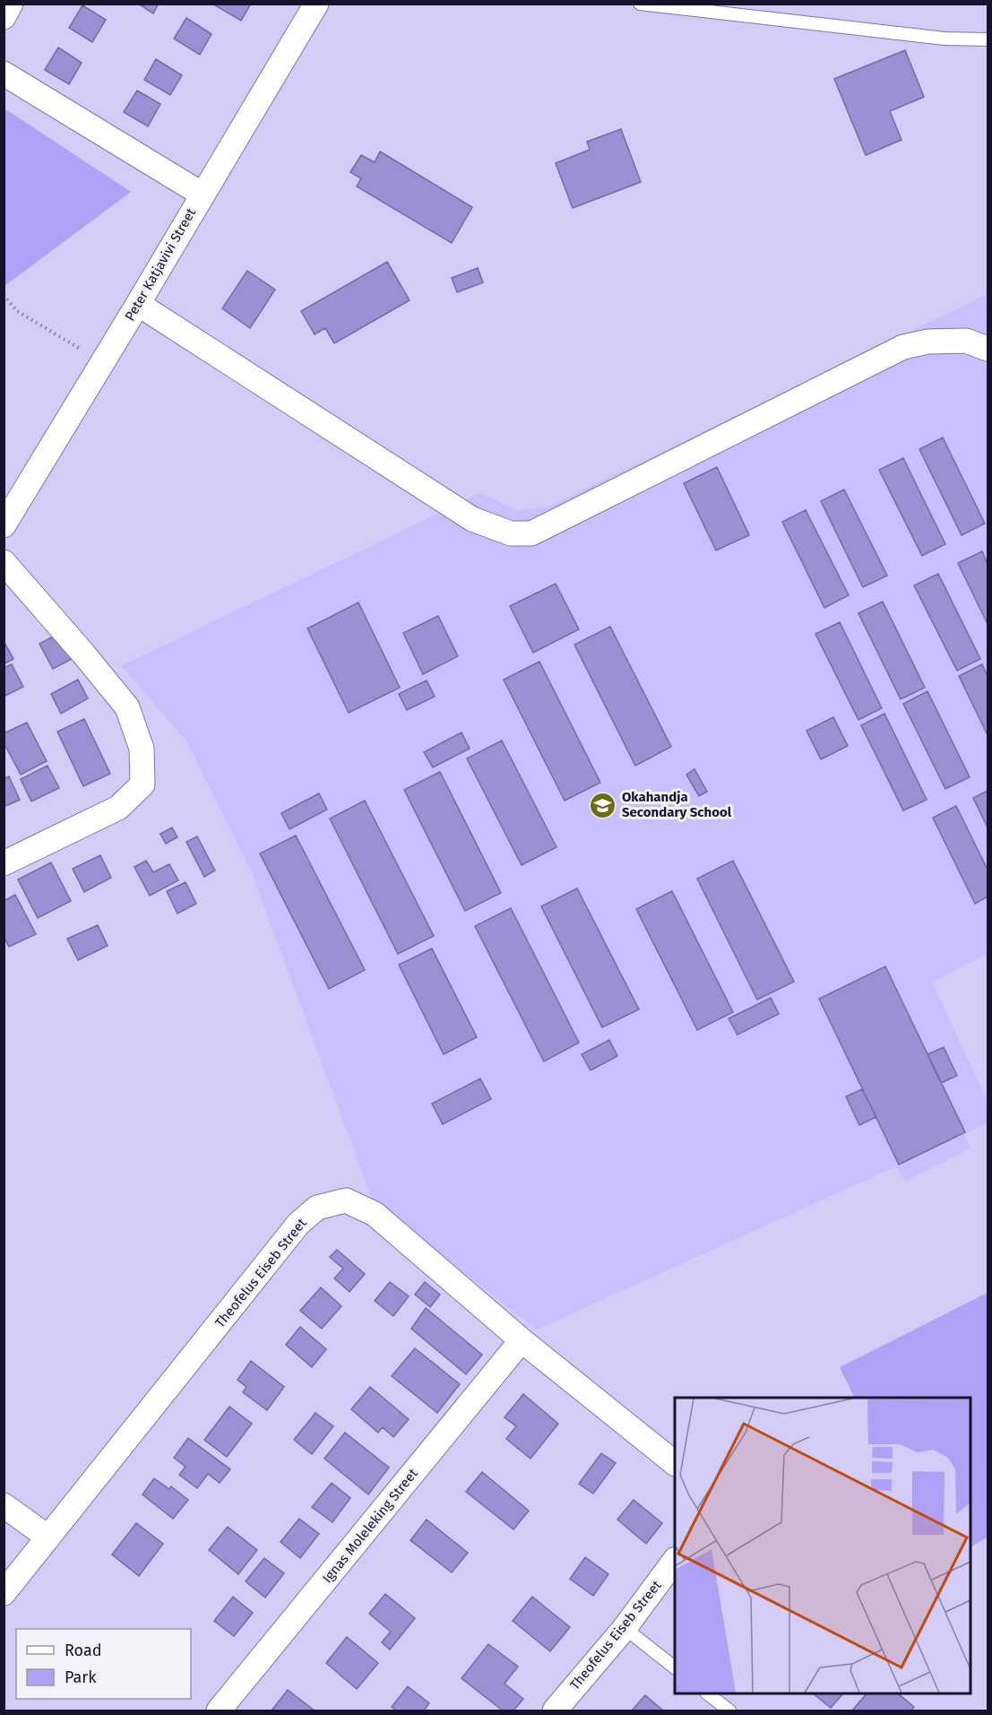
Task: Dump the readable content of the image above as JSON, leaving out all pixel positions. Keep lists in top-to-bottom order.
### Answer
{
  "streets": {
    "street": ["Peter Katjavivi Street", "Theofelus Eiseb Street", "Ignas Moleleking Street"]
  },
  "crossings": [
    ["Theofelus Eiseb Street", "Ignas Moleleking Street"]
  ],
  "places": {
    "school or university": ["Okahandja Secondary School"]
  },
  "legend": ["Road", "Park"]
}
